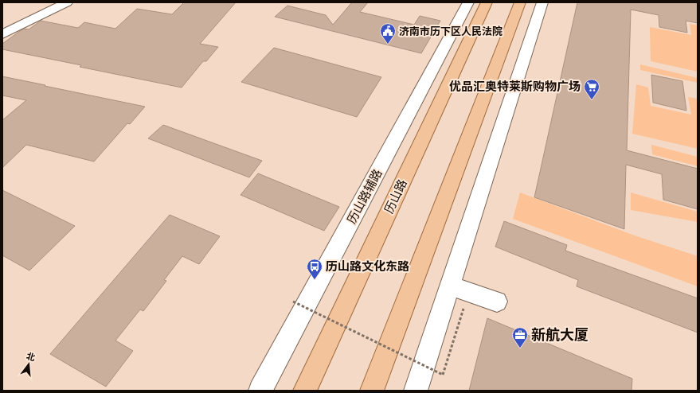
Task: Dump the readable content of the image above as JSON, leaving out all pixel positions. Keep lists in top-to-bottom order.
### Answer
{
  "streets": {
    "main road": ["历山路"],
    "street": ["历山路辅路"]
  },
  "places": {
    "public building": ["济南市历下区人民法院"],
    "supermarket": ["优品汇奥特莱斯购物广场"],
    "bus stop": ["历山路文化东路"],
    "office": ["新航大厦"]
  },
  "north": "top"
}
